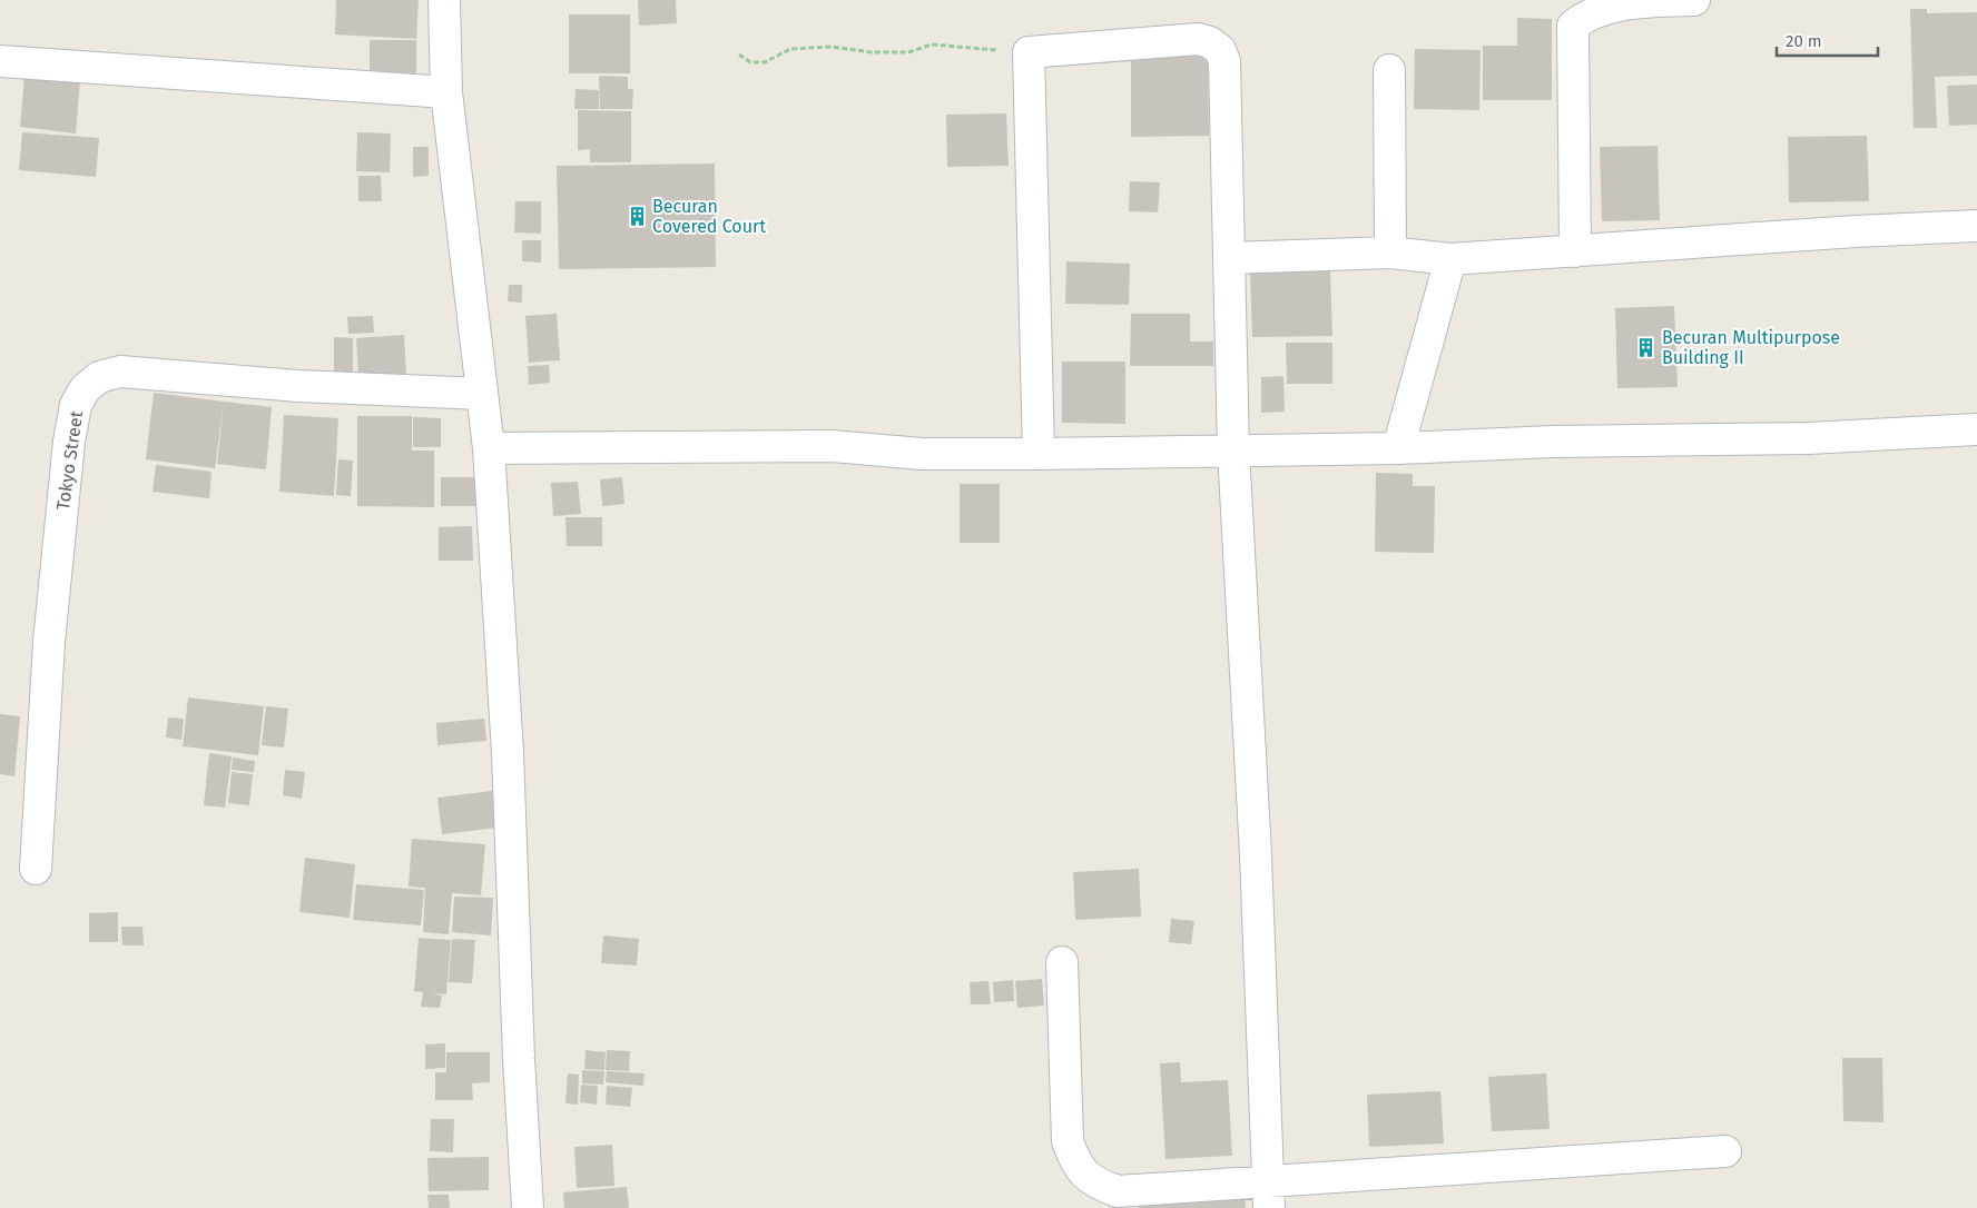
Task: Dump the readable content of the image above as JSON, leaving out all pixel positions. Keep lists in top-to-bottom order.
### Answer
{
  "streets": {
    "street": ["Tokyo Street"]
  },
  "places": {
    "building": ["Becuran Covered Court", "Becuran Multipurpose Building II"]
  },
  "scale_bar": "20 m"
}
